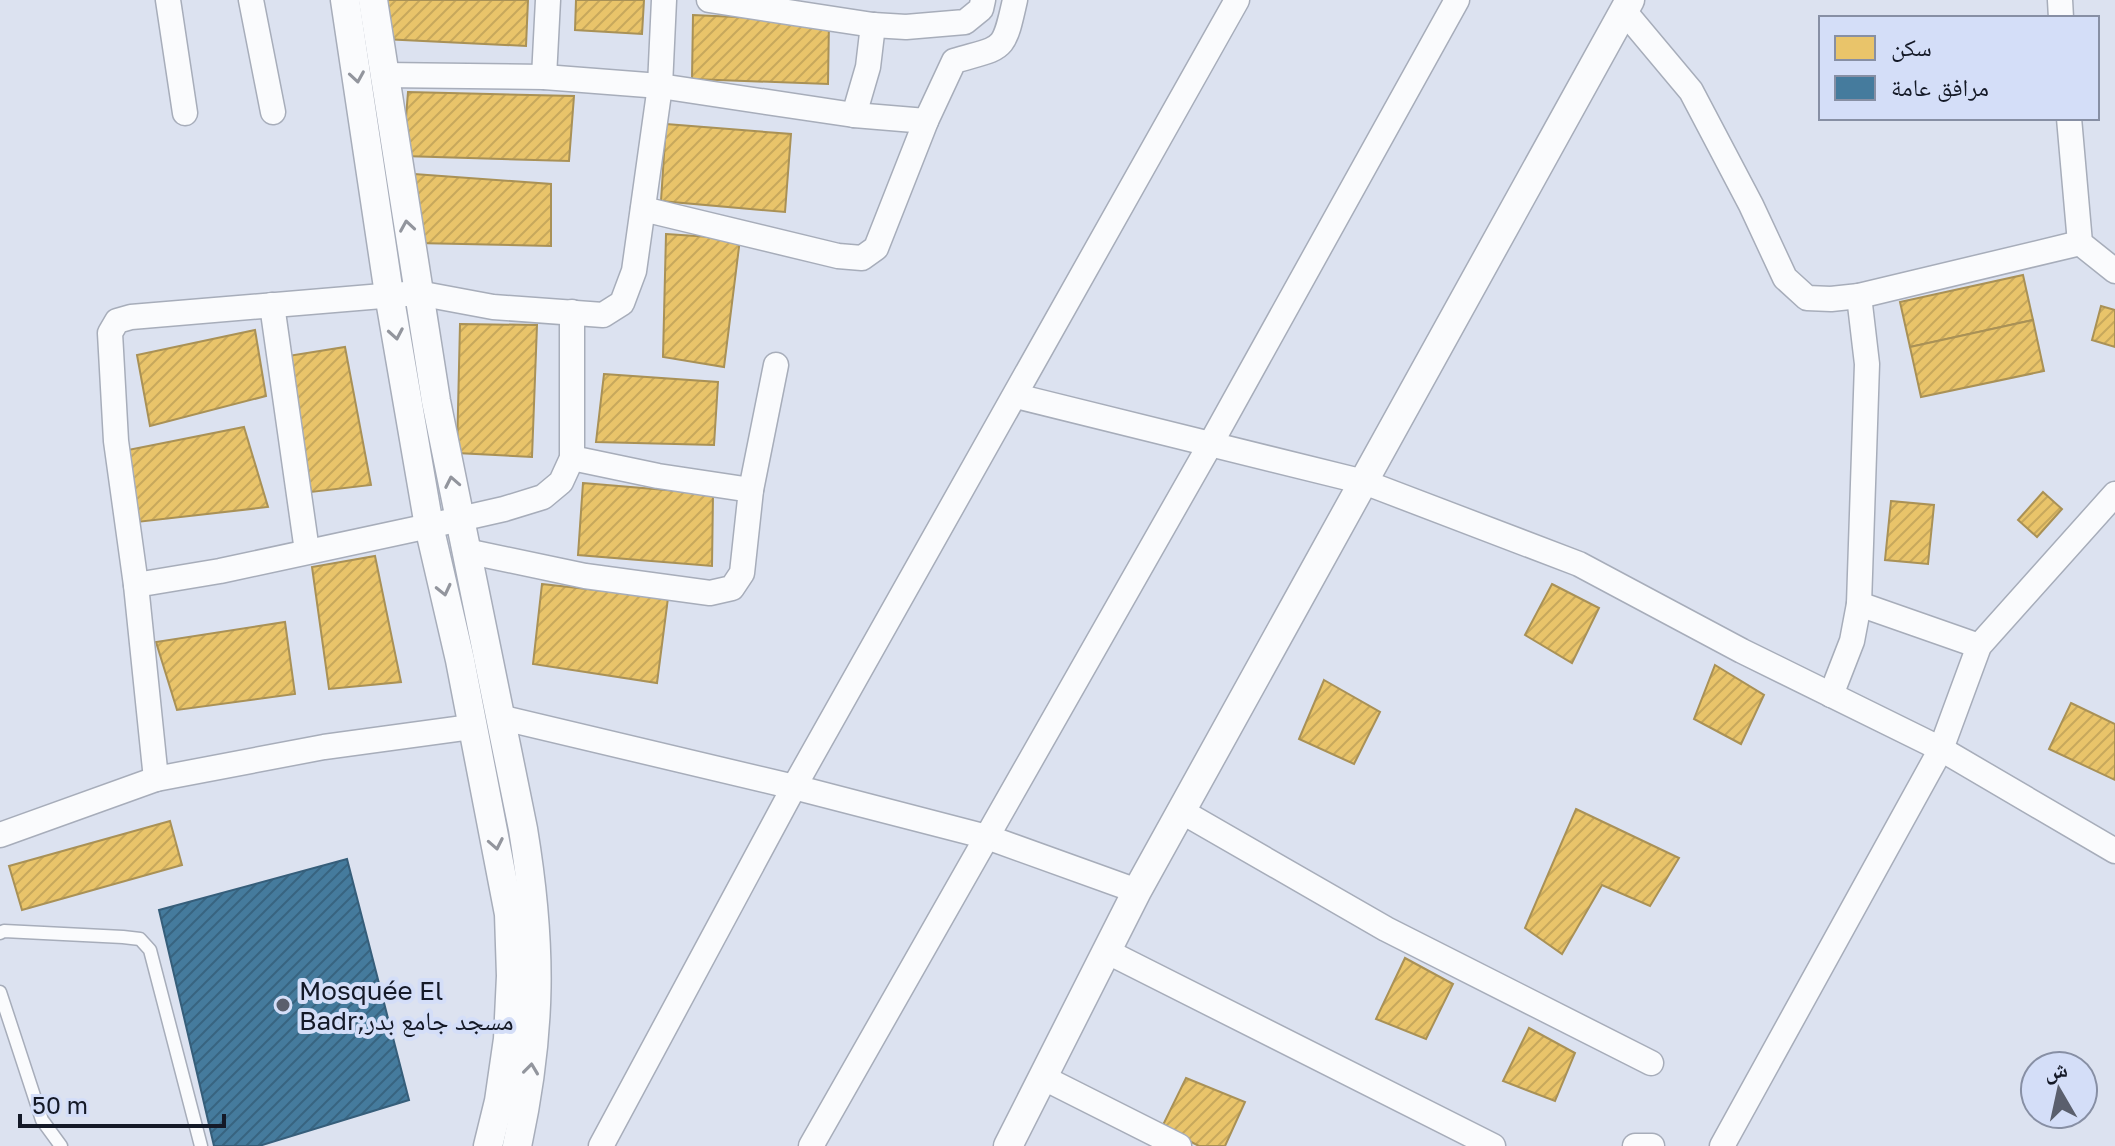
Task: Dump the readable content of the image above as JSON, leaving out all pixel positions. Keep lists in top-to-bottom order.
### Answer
{
  "places": ["Mosquée El Badr;مسجد جامع بدر"],
  "legend": ["سكن", "مرافق عامة"],
  "scale_bar": "50 m",
  "north": "top"
}
